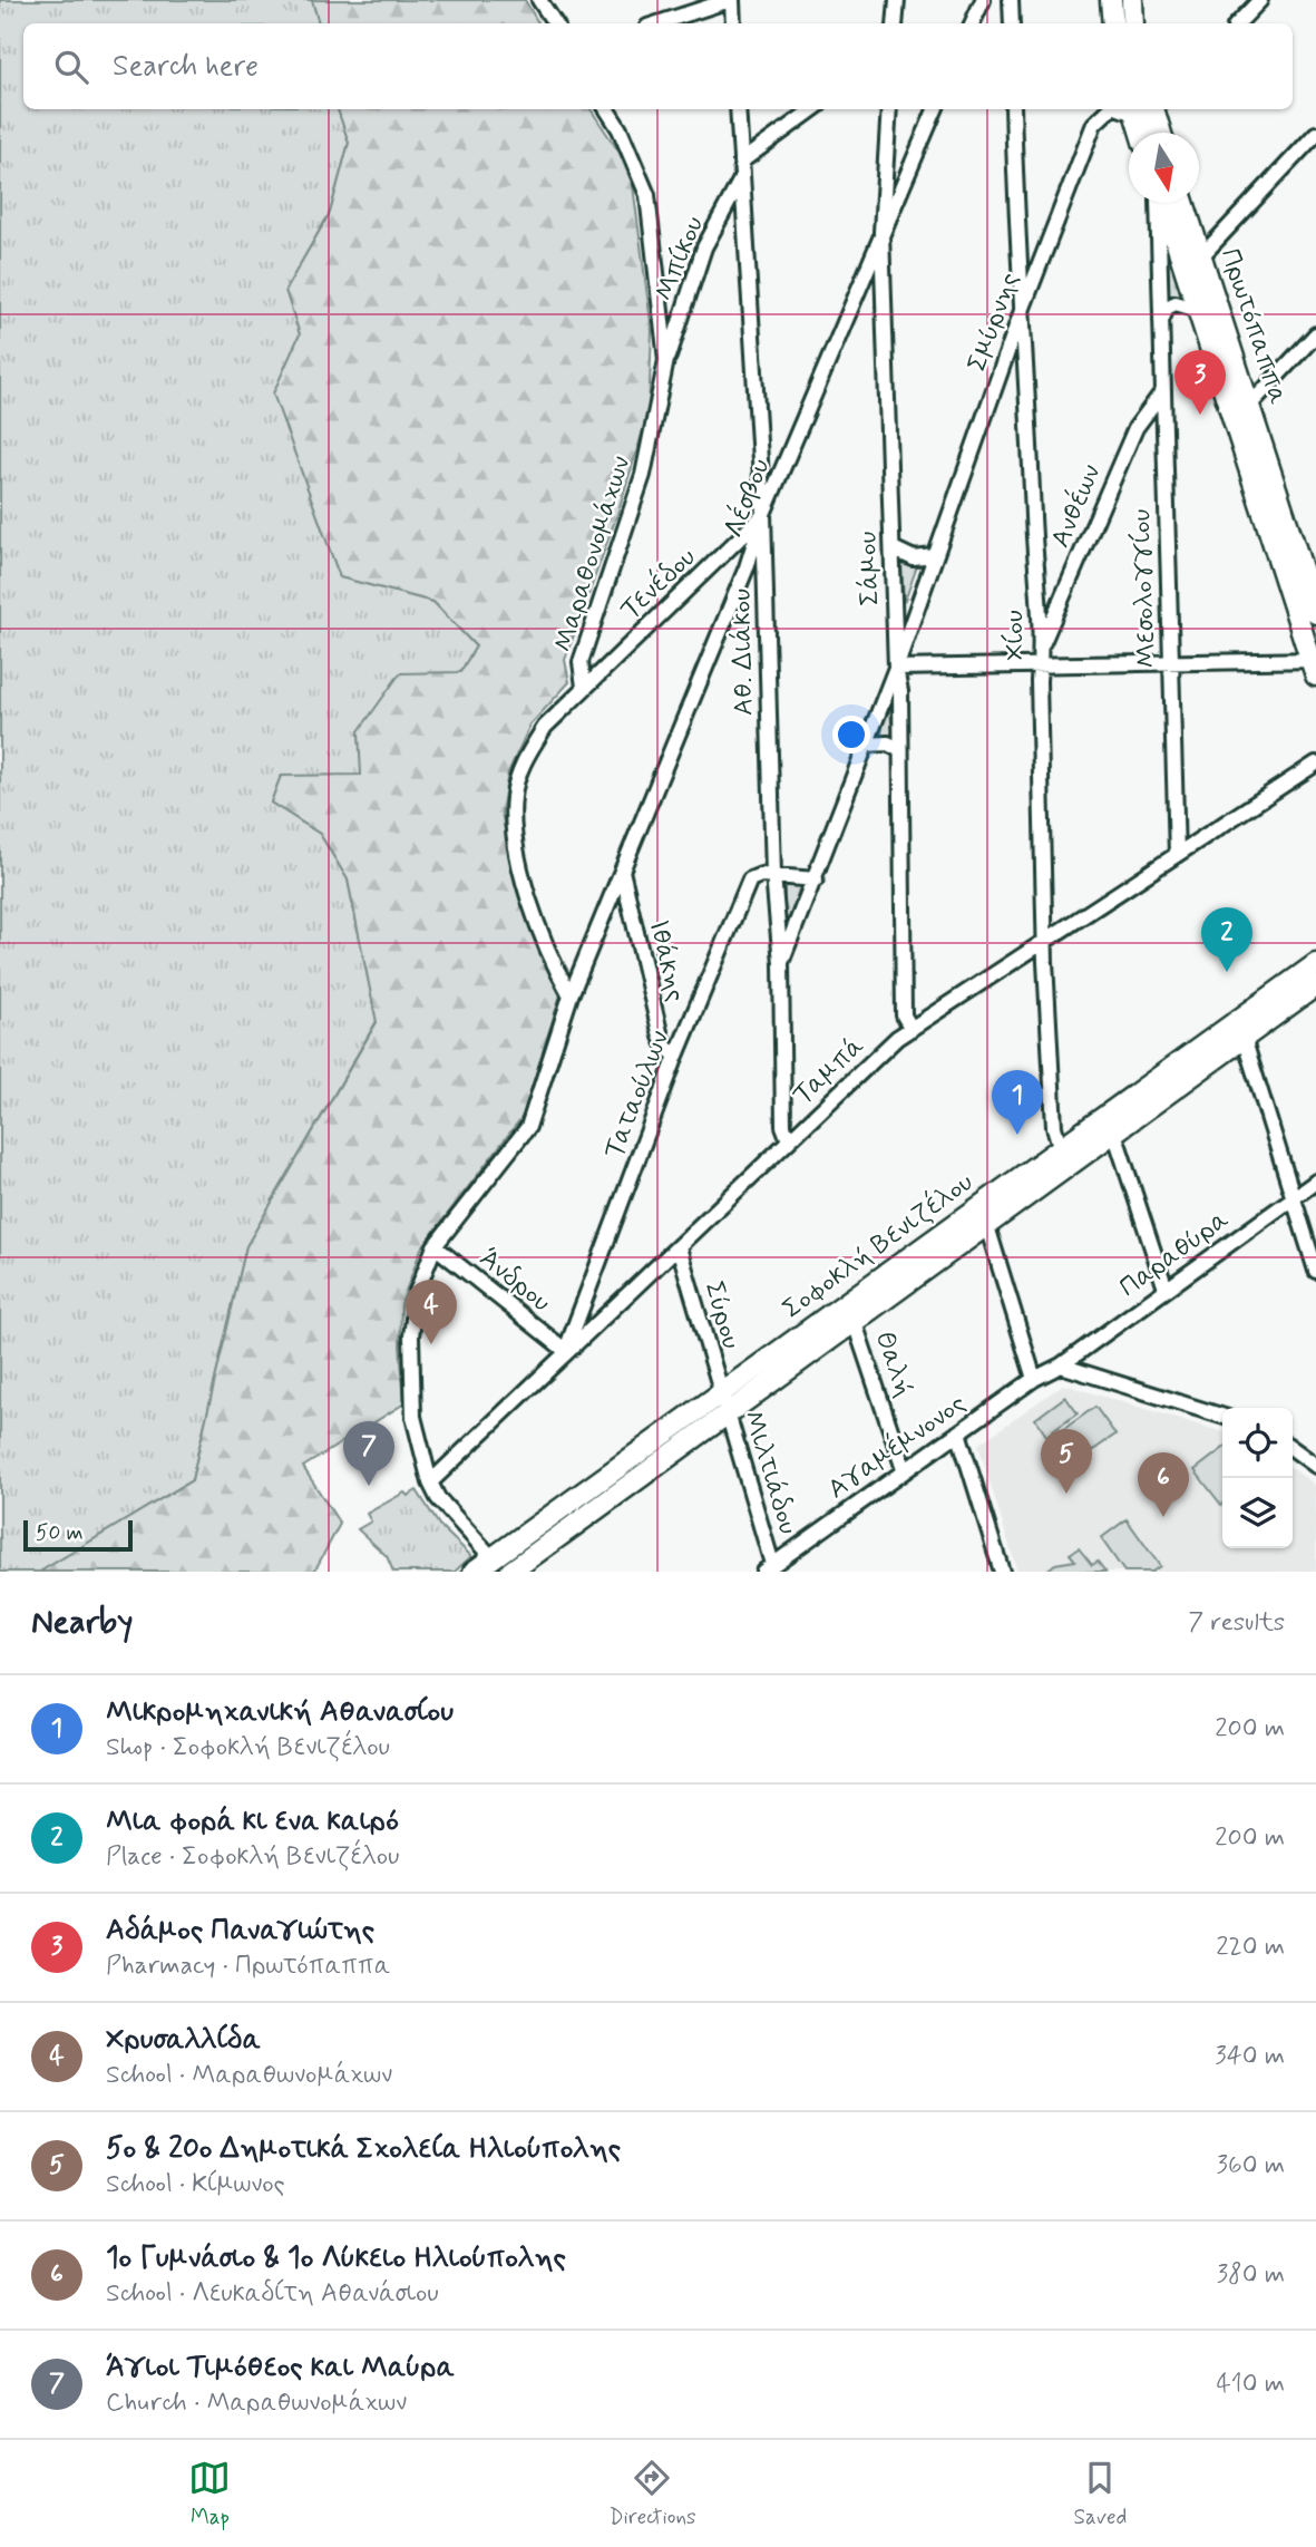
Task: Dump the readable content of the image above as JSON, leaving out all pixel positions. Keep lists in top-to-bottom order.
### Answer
{
  "streets": {
    "street": [
      "Μπίκου",
      "Σμύρνης",
      "Πρωτόπαππα",
      "Λέσβου",
      "Ανθέων",
      "Μαραθονομάχων",
      "Σάμου",
      "Τενέδου",
      "Μεσολογγίου",
      "Χίου",
      "Αθ. Διάκου",
      "Ιθάκης",
      "Ταμπά",
      "Ταταούλων",
      "Σοφοκλή Βενιζέλου",
      "Παραθύρα",
      "Άνδρου",
      "Σύρου",
      "Θαλή",
      "Αγαμέμνονος",
      "Μιλτιάδου"
    ]
  },
  "crossings": [
    ["Μπίκου", "Μαραθονομάχων"],
    ["Μπίκου", "Αθ. Διάκου"],
    ["Σμύρνης", "Σάμου"],
    ["Σμύρνης", "Χίου"],
    ["Σμύρνης", "Αθ. Διάκου"],
    ["Λέσβου", "Μαραθονομάχων"],
    ["Λέσβου", "Σάμου"],
    ["Λέσβου", "Τενέδου"],
    ["Λέσβου", "Αθ. Διάκου"],
    ["Λέσβου", "Ιθάκης"],
    ["Λέσβου", "Ταμπά"],
    ["Λέσβου", "Άνδρου"],
    ["Ανθέων", "Μεσολογγίου"],
    ["Ανθέων", "Χίου"],
    ["Μαραθονομάχων", "Τενέδου"],
    ["Σάμου", "Ταμπά"],
    ["Τενέδου", "Αθ. Διάκου"],
    ["Μεσολογγίου", "Ταμπά"],
    ["Χίου", "Ταμπά"],
    ["Χίου", "Σοφοκλή Βενιζέλου"],
    ["Αθ. Διάκου", "Ταμπά"],
    ["Αθ. Διάκου", "Ταταούλων"],
    ["Ιθάκης", "Ταταούλων"],
    ["Ταμπά", "Ταταούλων"],
    ["Ταμπά", "Άνδρου"],
    ["Ταμπά", "Σύρου"],
    ["Ταταούλων", "Άνδρου"],
    ["Σοφοκλή Βενιζέλου", "Σύρου"],
    ["Σοφοκλή Βενιζέλου", "Θαλή"],
    ["Σοφοκλή Βενιζέλου", "Μιλτιάδου"],
    ["Παραθύρα", "Αγαμέμνονος"],
    ["Σύρου", "Μιλτιάδου"],
    ["Θαλή", "Αγαμέμνονος"],
    ["Αγαμέμνονος", "Μιλτιάδου"]
  ],
  "scale_bar": "50 m",
  "north": "bottom",
  "page": {
    "search": "Search here",
    "pins": [
      "3",
      "2",
      "1",
      "4",
      "7",
      "5",
      "6"
    ],
    "scale": "50 m",
    "heading": ["Nearby", "7 results"],
    "list": [
      {
        "mark": "1",
        "name": "Μικρομηχανική Αθανασίου",
        "note": "Shop · Σοφοκλή Βενιζέλου",
        "value": "200 m"
      },
      {
        "mark": "2",
        "name": "Μια φορά κι ενα καιρό",
        "note": "Place · Σοφοκλή Βενιζέλου",
        "value": "200 m"
      },
      {
        "mark": "3",
        "name": "Αδάμος Παναγιώτης",
        "note": "Pharmacy · Πρωτόπαππα",
        "value": "220 m"
      },
      {
        "mark": "4",
        "name": "Χρυσαλλίδα",
        "note": "School · Μαραθωνομάχων",
        "value": "340 m"
      },
      {
        "mark": "5",
        "name": "5ο & 20ο Δημοτικά Σχολεία Ηλιούπολης",
        "note": "School · Κίμωνος",
        "value": "360 m"
      },
      {
        "mark": "6",
        "name": "1ο Γυμνάσιο & 1ο Λύκειο Ηλιούπολης",
        "note": "School · Λευκαδίτη Αθανάσιου",
        "value": "380 m"
      },
      {
        "mark": "7",
        "name": "Άγιοι Τιμόθεος και Μαύρα",
        "note": "Church · Μαραθωνομάχων",
        "value": "410 m"
      }
    ],
    "nav": ["Map", "Directions", "Saved"]
  }
}
